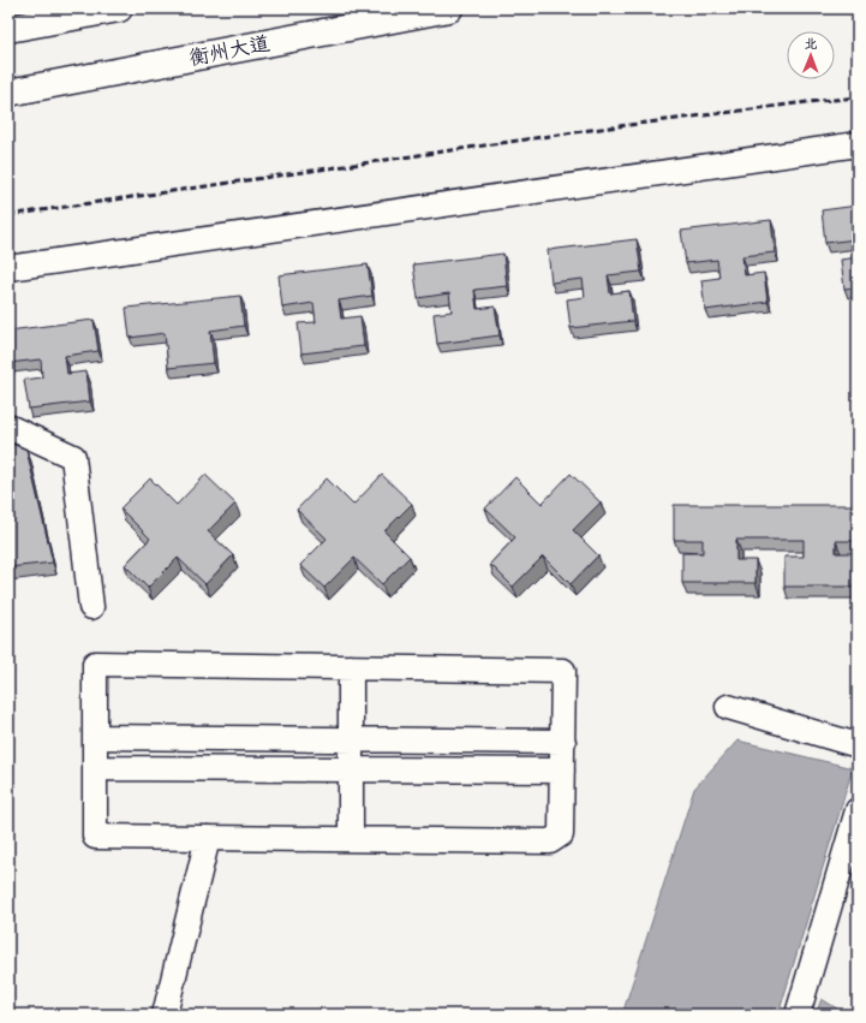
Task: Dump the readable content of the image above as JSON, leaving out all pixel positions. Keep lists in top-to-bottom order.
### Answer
{
  "streets": {
    "highway": ["衡州大道"]
  },
  "north": "top"
}
